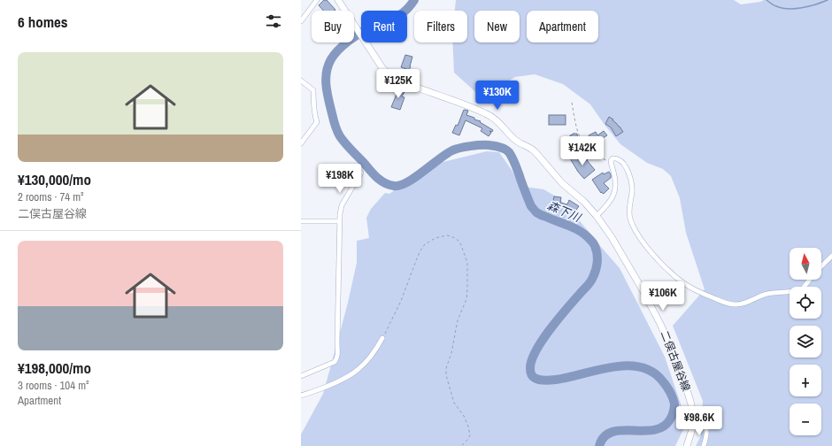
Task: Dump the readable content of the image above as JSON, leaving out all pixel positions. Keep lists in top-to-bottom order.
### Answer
{
  "streets": {
    "main road": ["二俣古屋谷線"]
  },
  "water": ["森下川"],
  "north": "top",
  "page": {
    "heading": "6 homes",
    "chip": [
      "Buy",
      "Rent",
      "Filters",
      "New",
      "Apartment"
    ],
    "list": [
      {
        "name": "¥130,000/mo",
        "note": "2 rooms · 74 m² · 二俣古屋谷線"
      },
      {
        "name": "¥198,000/mo",
        "note": "3 rooms · 104 m² · Apartment"
      }
    ],
    "price": [
      "¥125K",
      "¥130K",
      "¥142K",
      "¥198K",
      "¥106K",
      "¥98.6K"
    ],
    "map_buttons": ["+", "−"]
  }
}
